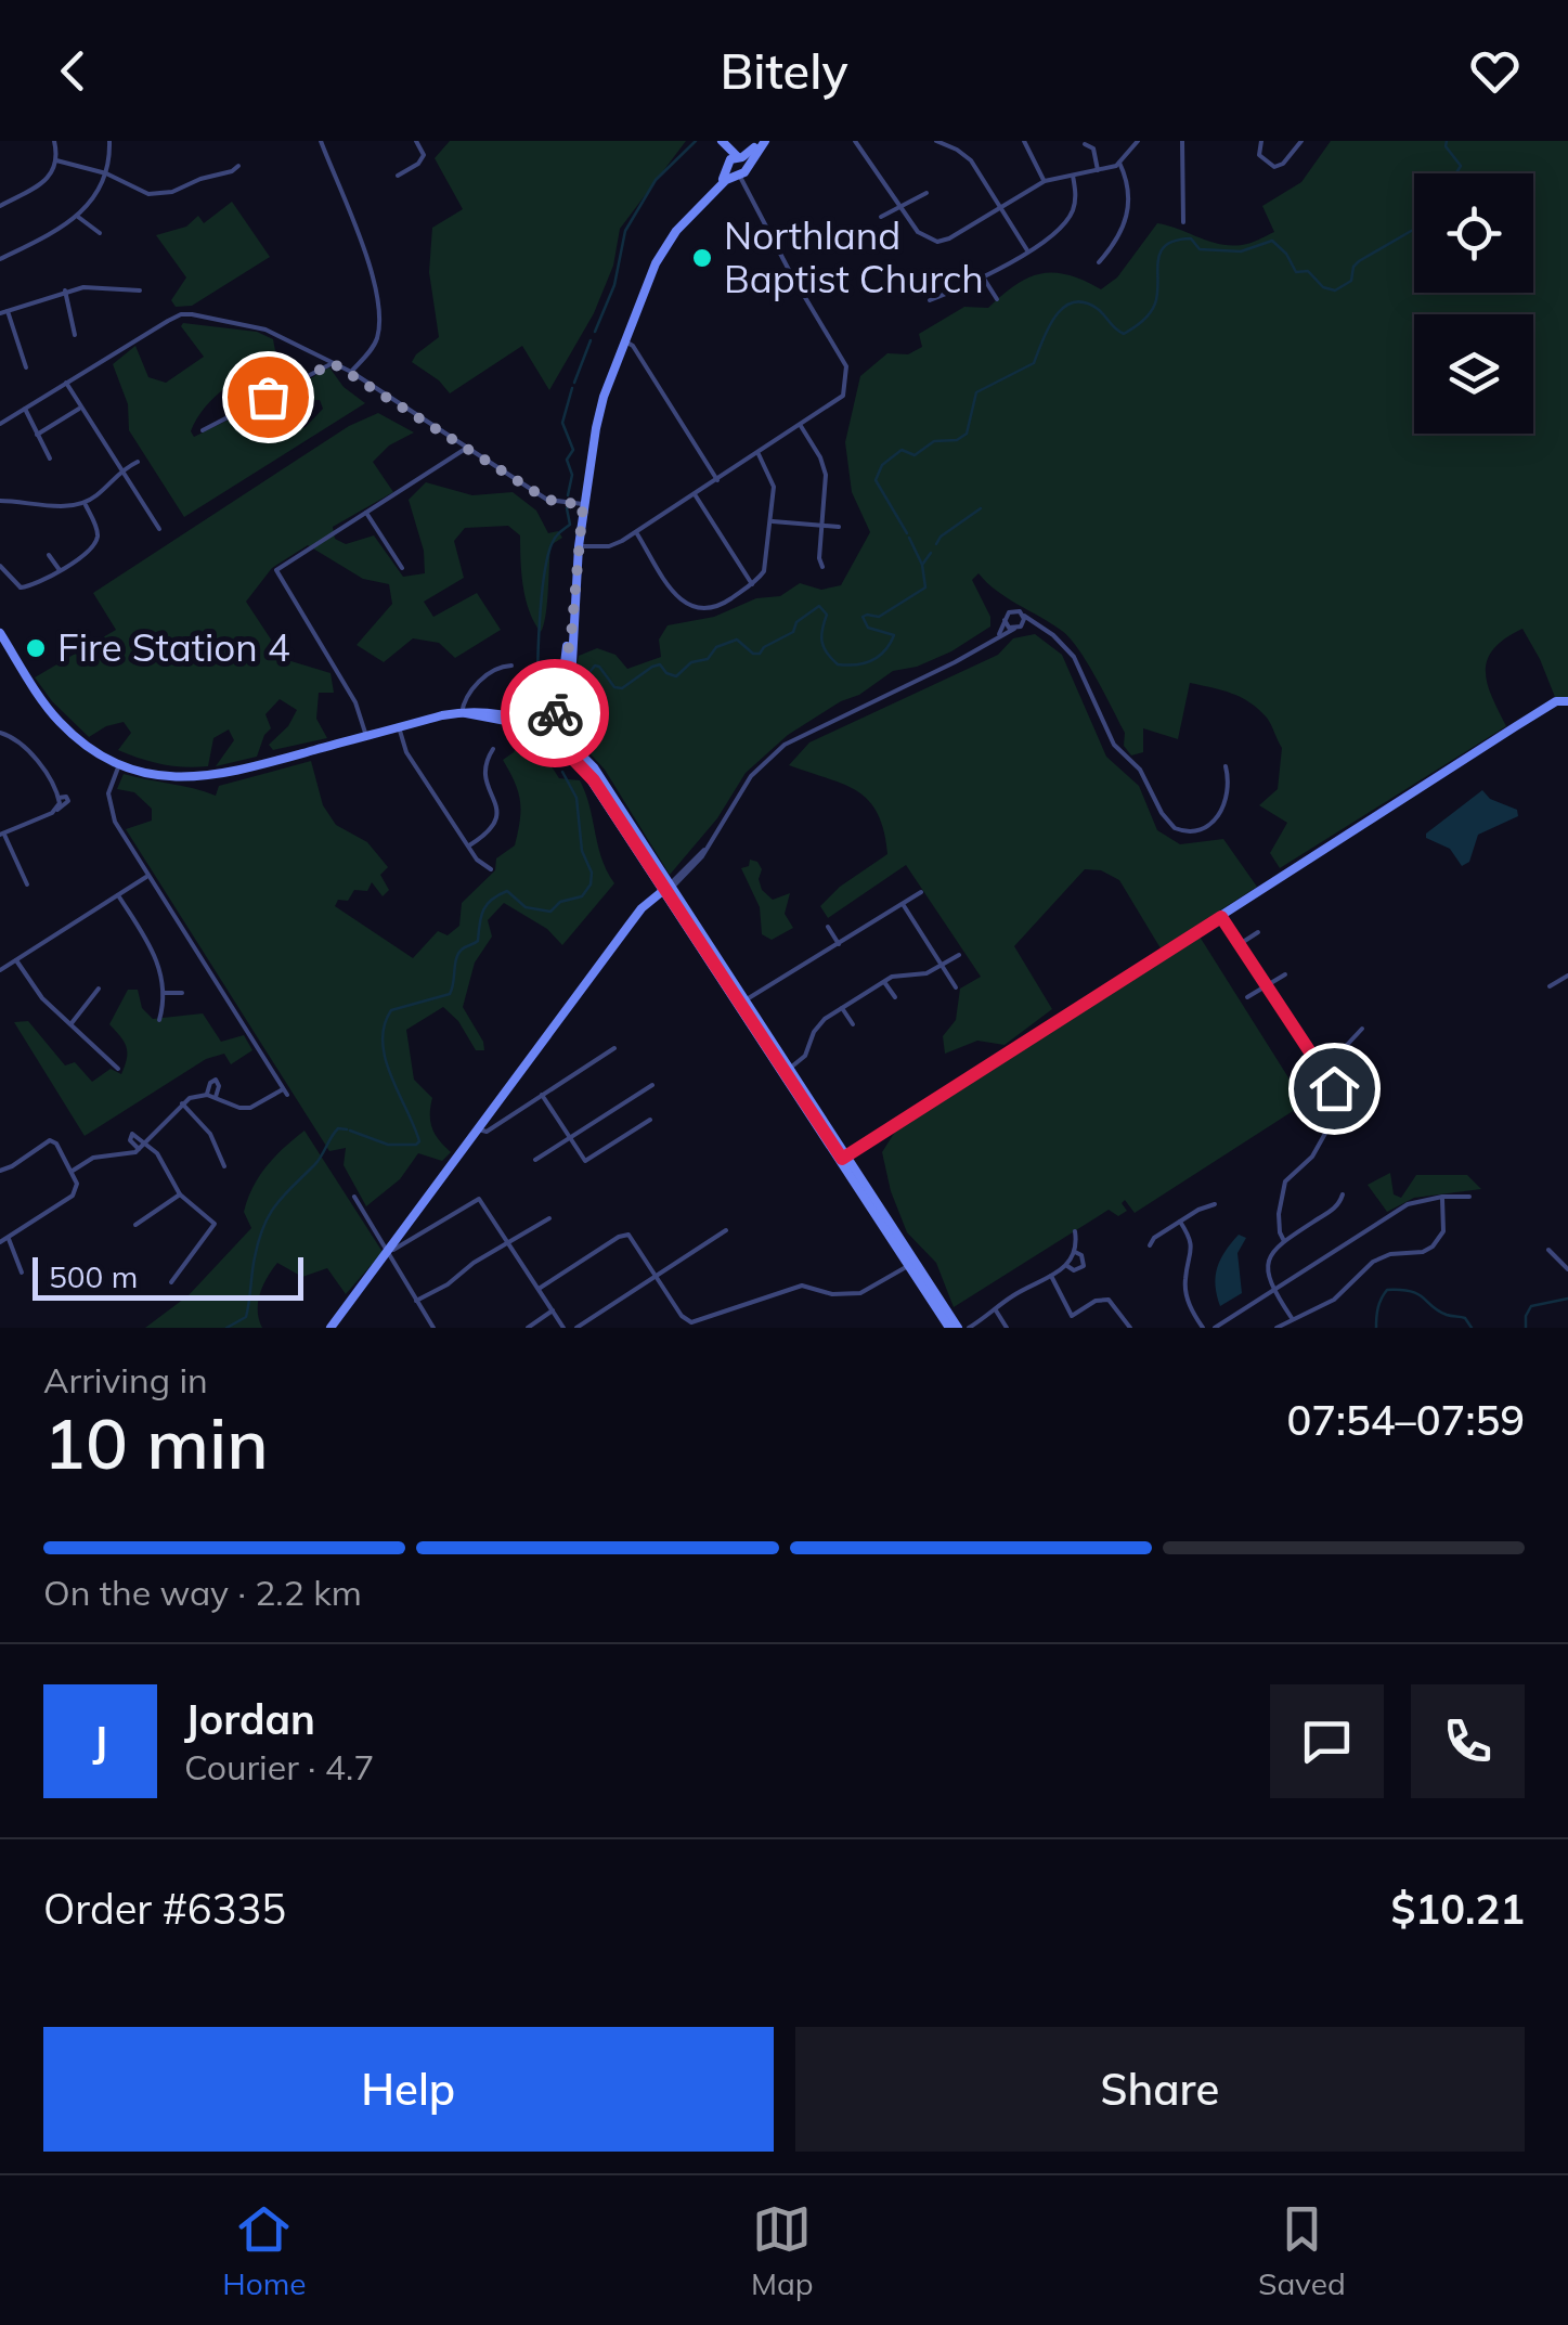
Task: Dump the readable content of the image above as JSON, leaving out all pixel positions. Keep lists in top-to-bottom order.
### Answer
{
  "places": ["Northland Baptist Church", "Fire Station 4"],
  "scale_bar": "500 m",
  "page": {
    "header": "Bitely",
    "scale": "500 m",
    "heading": ["10 min", "Arriving in", "07:54–07:59"],
    "panel": [
      "Jordan",
      "Courier · 4.7",
      "Order #6335",
      "$10.21"
    ],
    "bar": "On the way · 2.2 km",
    "round": "J",
    "buttons": ["Help", "Share"],
    "tabs": ["Home", "Map", "Saved"]
  }
}
